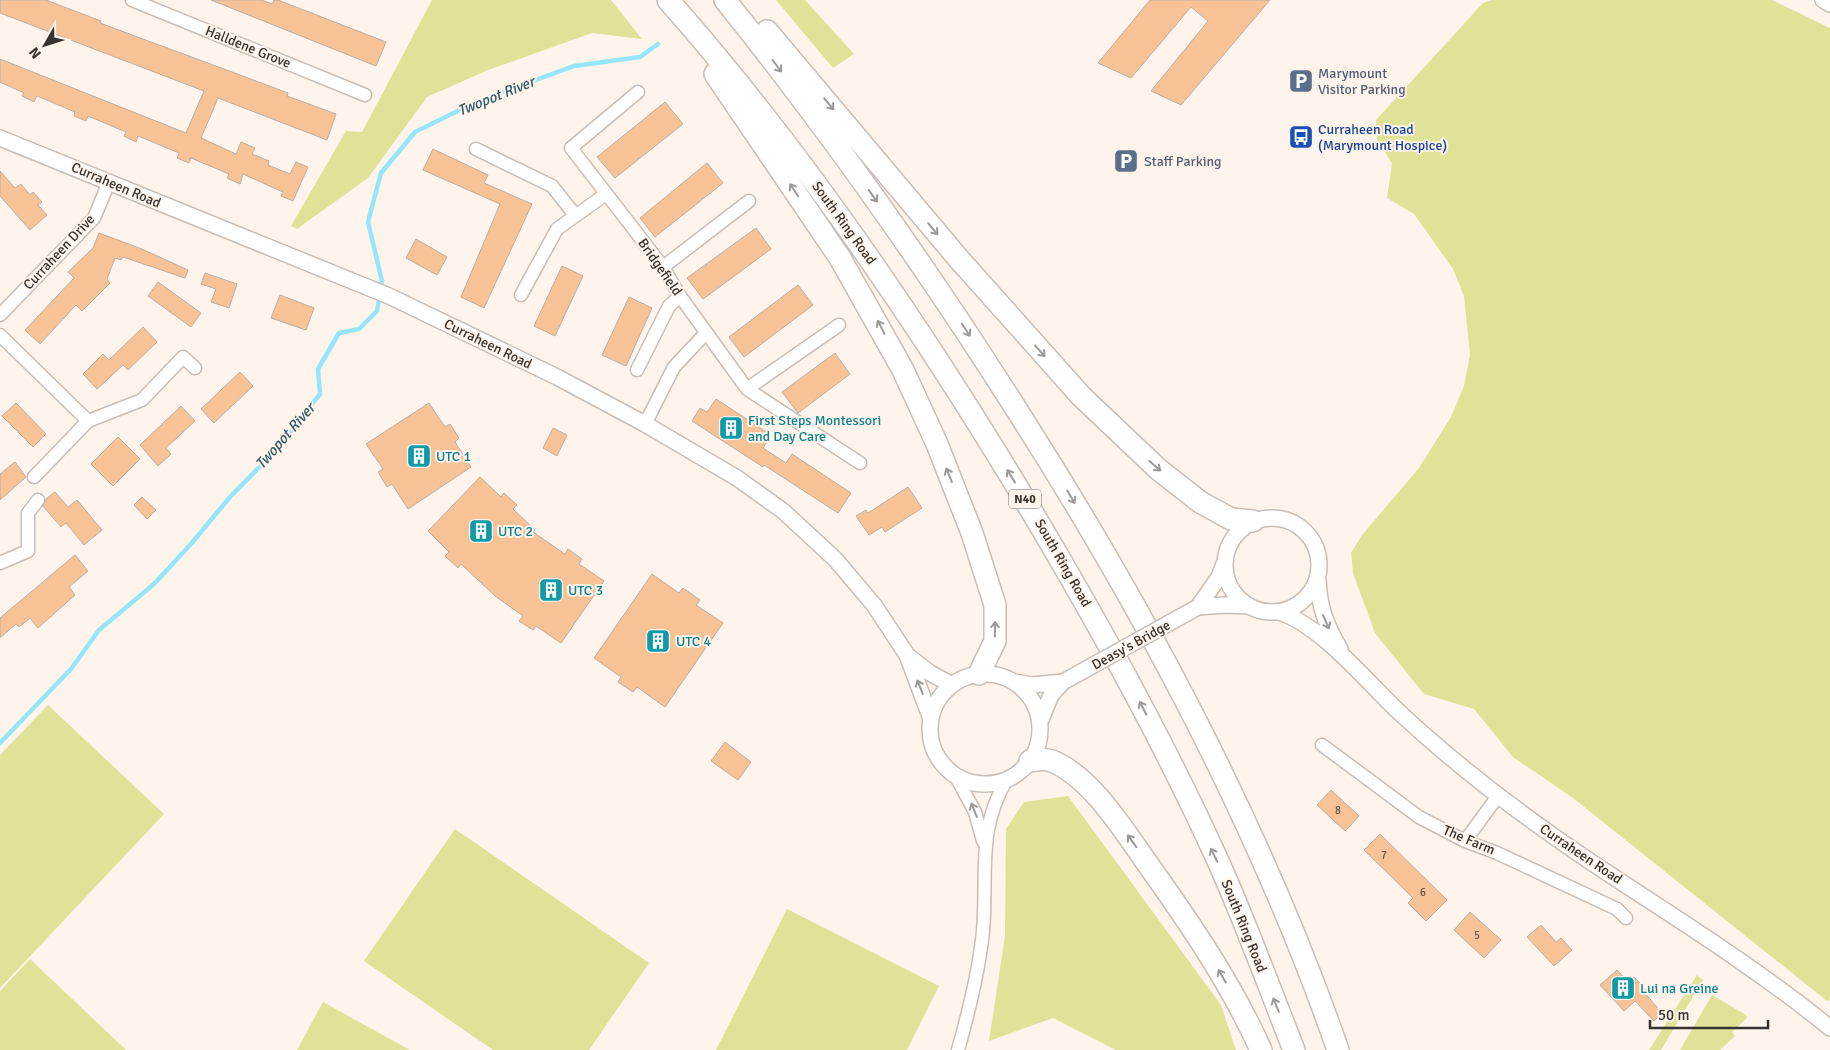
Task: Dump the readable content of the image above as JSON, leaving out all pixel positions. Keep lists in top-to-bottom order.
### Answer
{
  "streets": {
    "highway": ["South Ring Road", "N40"],
    "street": [
      "Halldene Grove",
      "Curraheen Road",
      "Curraheen Drive",
      "Bridgefield",
      "Deasy's Bridge",
      "The Farm"
    ]
  },
  "crossings": [
    ["Curraheen Road", "Curraheen Drive"],
    ["Curraheen Road", "Deasy's Bridge"]
  ],
  "water": ["Twopot River"],
  "places": {
    "parking": ["Marymount Visitor Parking", "Staff Parking"],
    "bus stop": ["Curraheen Road (Marymount Hospice)"],
    "building": [
      "First Steps Montessori and Day Care",
      "UTC 1",
      "UTC 2",
      "UTC 3",
      "UTC 4",
      "Lui na Greine"
    ]
  },
  "house_numbers": [
    "8",
    "7",
    "6",
    "5"
  ],
  "scale_bar": "50 m",
  "north": "bottom left"
}
